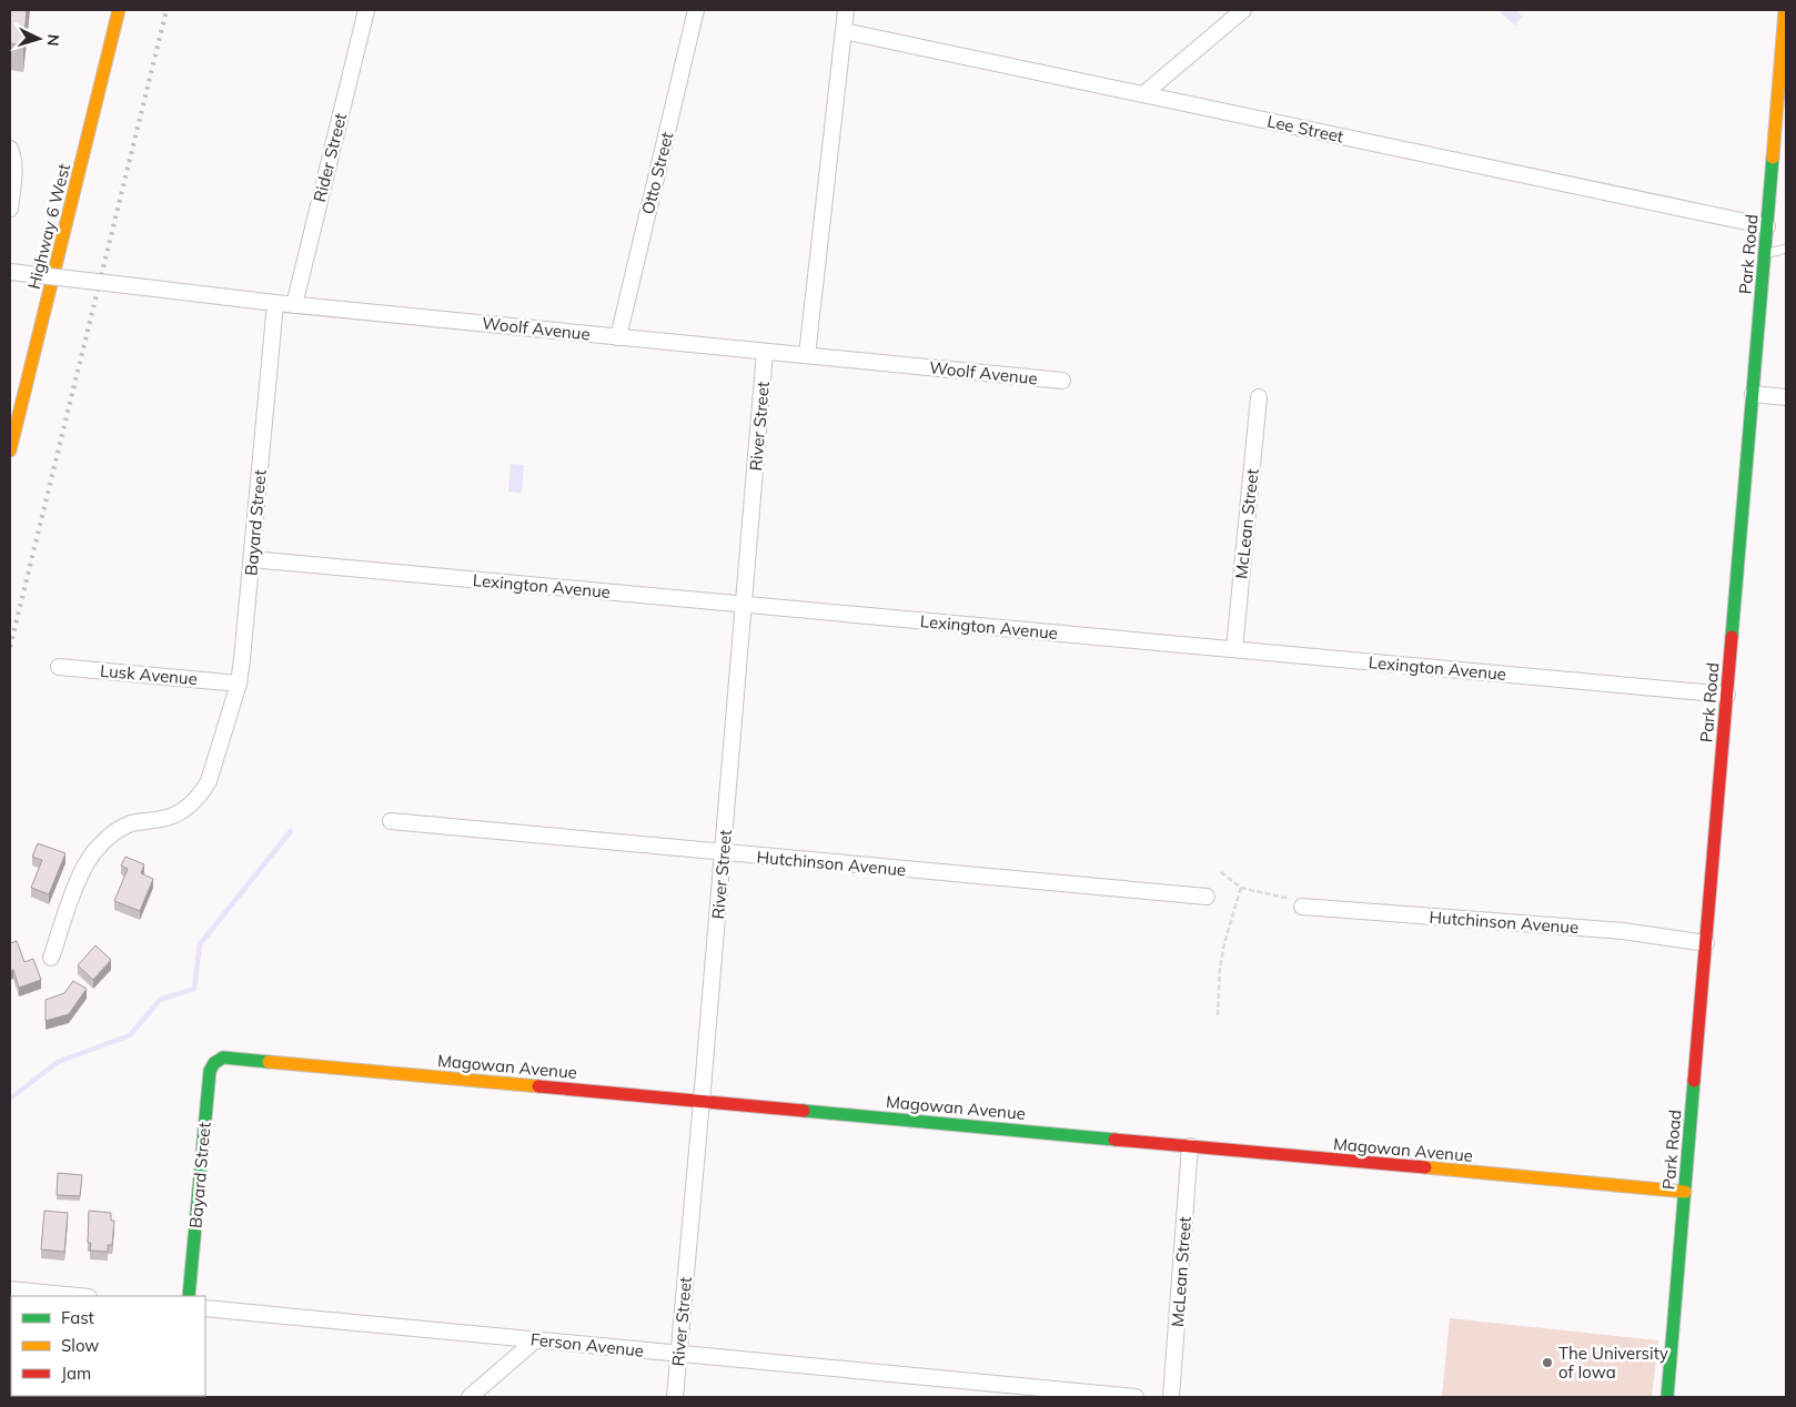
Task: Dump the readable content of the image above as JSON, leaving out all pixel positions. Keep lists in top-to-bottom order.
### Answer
{
  "streets": {
    "street": [
      "Lee Street",
      "Rider Street",
      "Otto Street",
      "Highway 6 West",
      "Park Road",
      "Woolf Avenue",
      "River Street",
      "Bayard Street",
      "McLean Street",
      "Lexington Avenue",
      "Lusk Avenue",
      "Hutchinson Avenue",
      "Magowan Avenue",
      "Ferson Avenue"
    ]
  },
  "crossings": [
    ["Lee Street", "Park Road"],
    ["Rider Street", "Woolf Avenue"],
    ["Otto Street", "Woolf Avenue"],
    ["Park Road", "Lexington Avenue"],
    ["Park Road", "Hutchinson Avenue"],
    ["Park Road", "Magowan Avenue"],
    ["Woolf Avenue", "River Street"],
    ["Woolf Avenue", "Bayard Street"],
    ["River Street", "Lexington Avenue"],
    ["River Street", "Hutchinson Avenue"],
    ["River Street", "Magowan Avenue"],
    ["River Street", "Ferson Avenue"],
    ["Bayard Street", "Lexington Avenue"],
    ["Bayard Street", "Lusk Avenue"],
    ["Bayard Street", "Magowan Avenue"],
    ["McLean Street", "Lexington Avenue"],
    ["McLean Street", "Magowan Avenue"]
  ],
  "places": ["The University of Iowa"],
  "legend": ["Fast", "Slow", "Jam"],
  "north": "right"
}
